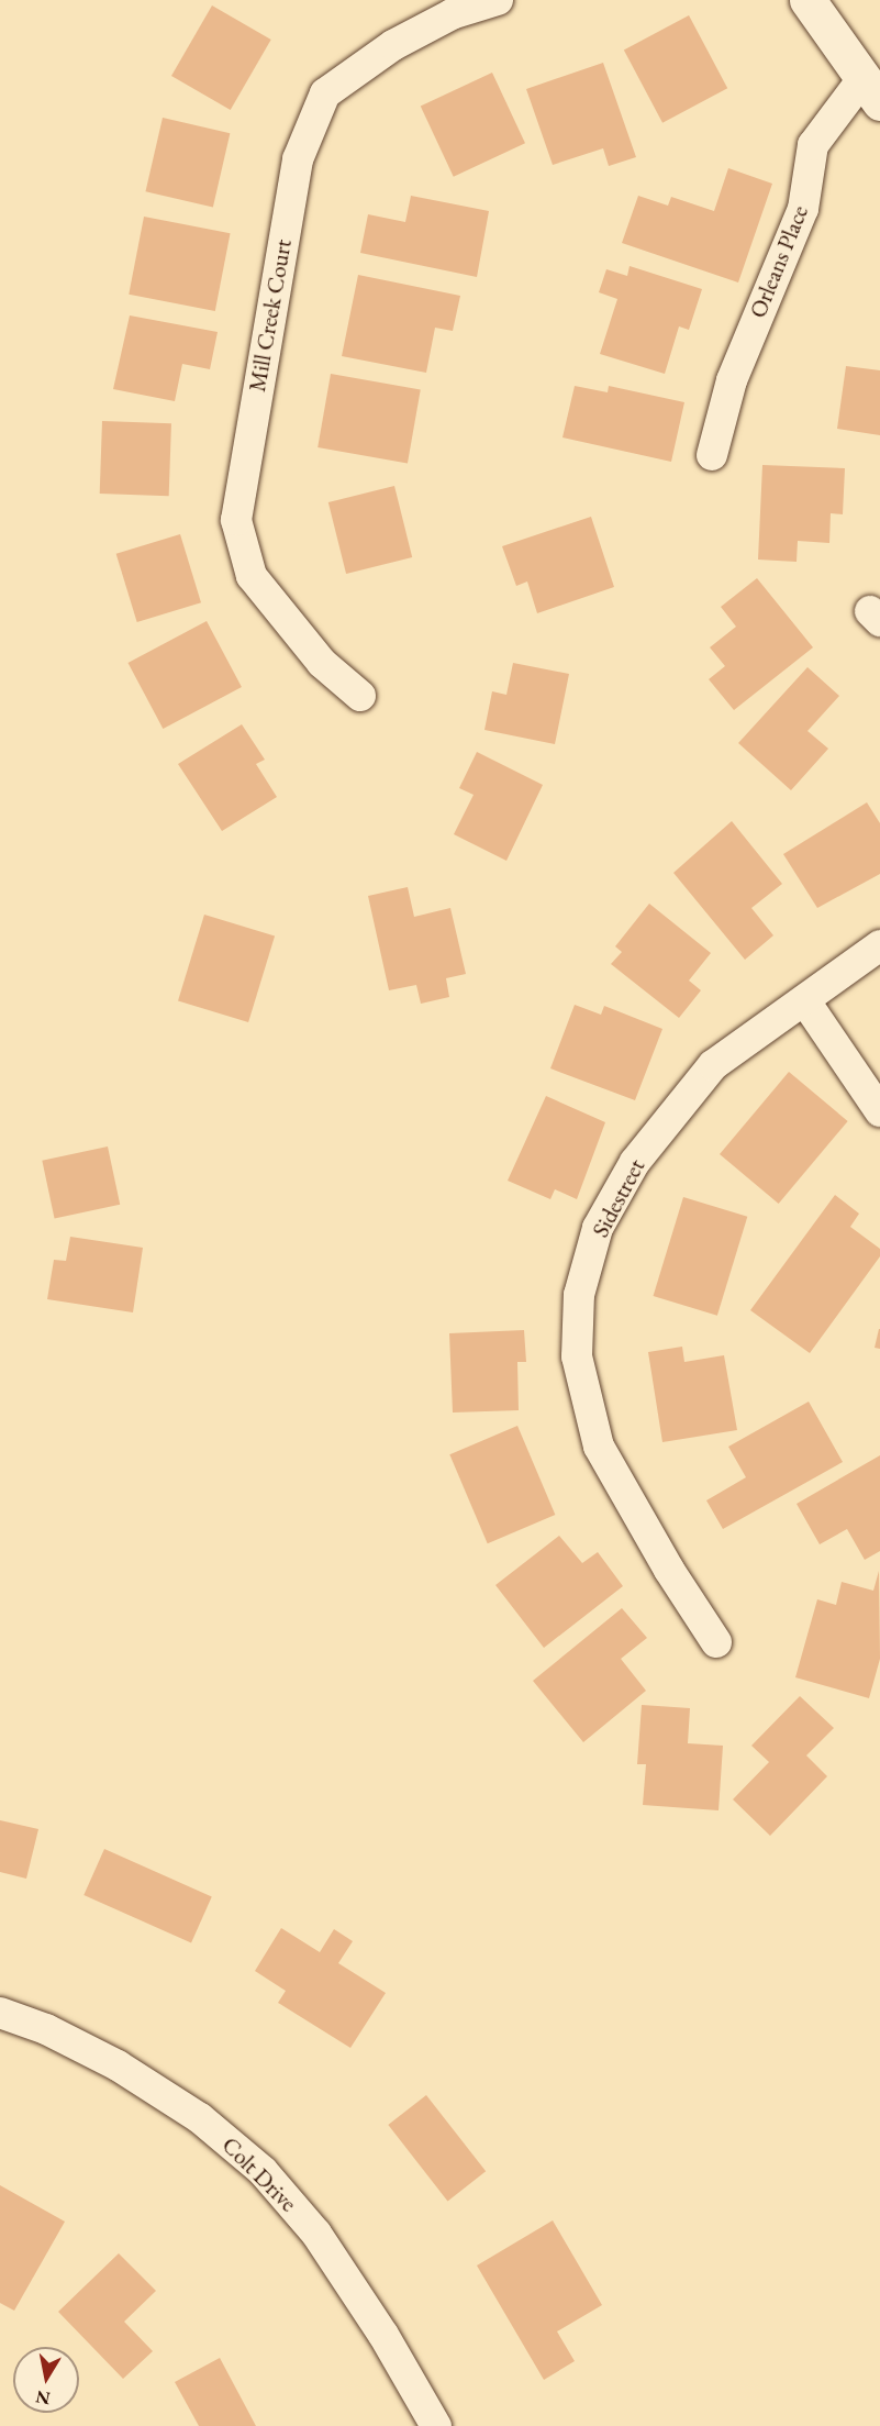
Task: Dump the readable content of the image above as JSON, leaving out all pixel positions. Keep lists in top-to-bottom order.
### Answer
{
  "streets": {
    "street": [
      "Orleans Place",
      "Mill Creek Court",
      "Sidestreet",
      "Colt Drive"
    ]
  },
  "north": "bottom"
}
